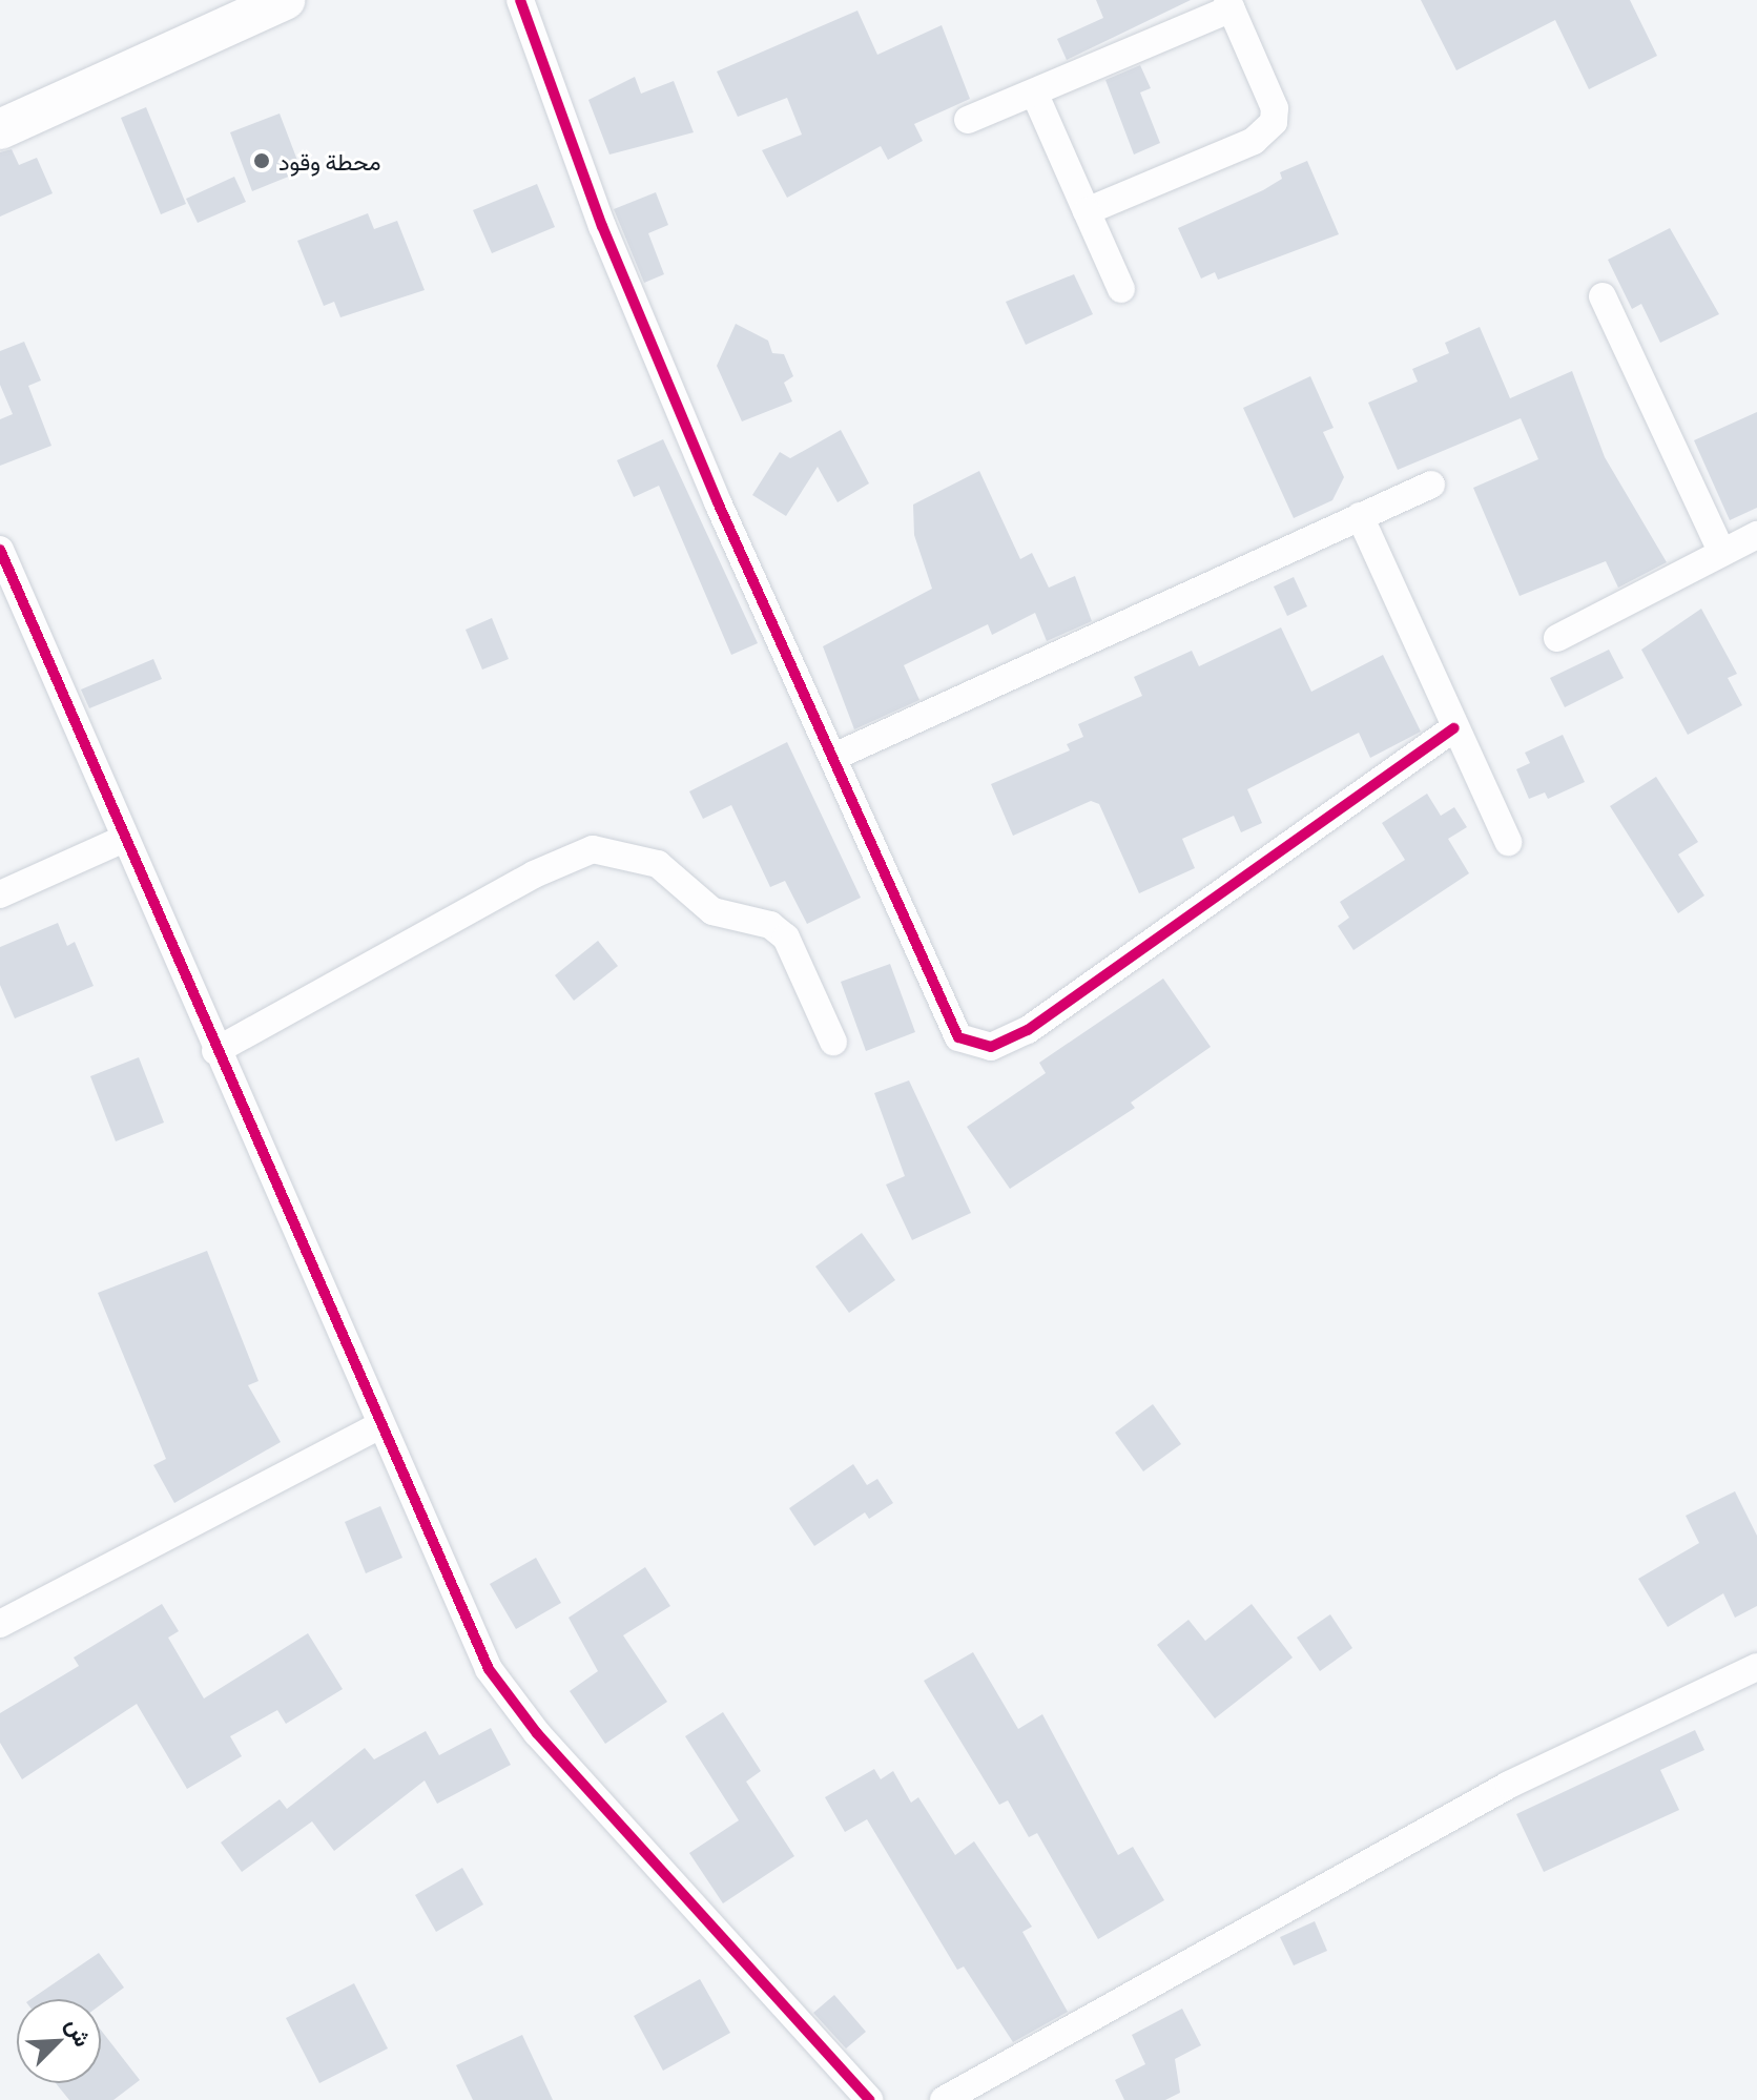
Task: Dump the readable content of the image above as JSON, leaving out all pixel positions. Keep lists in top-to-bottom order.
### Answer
{
  "places": ["محطة وقود"],
  "north": "top right"
}
